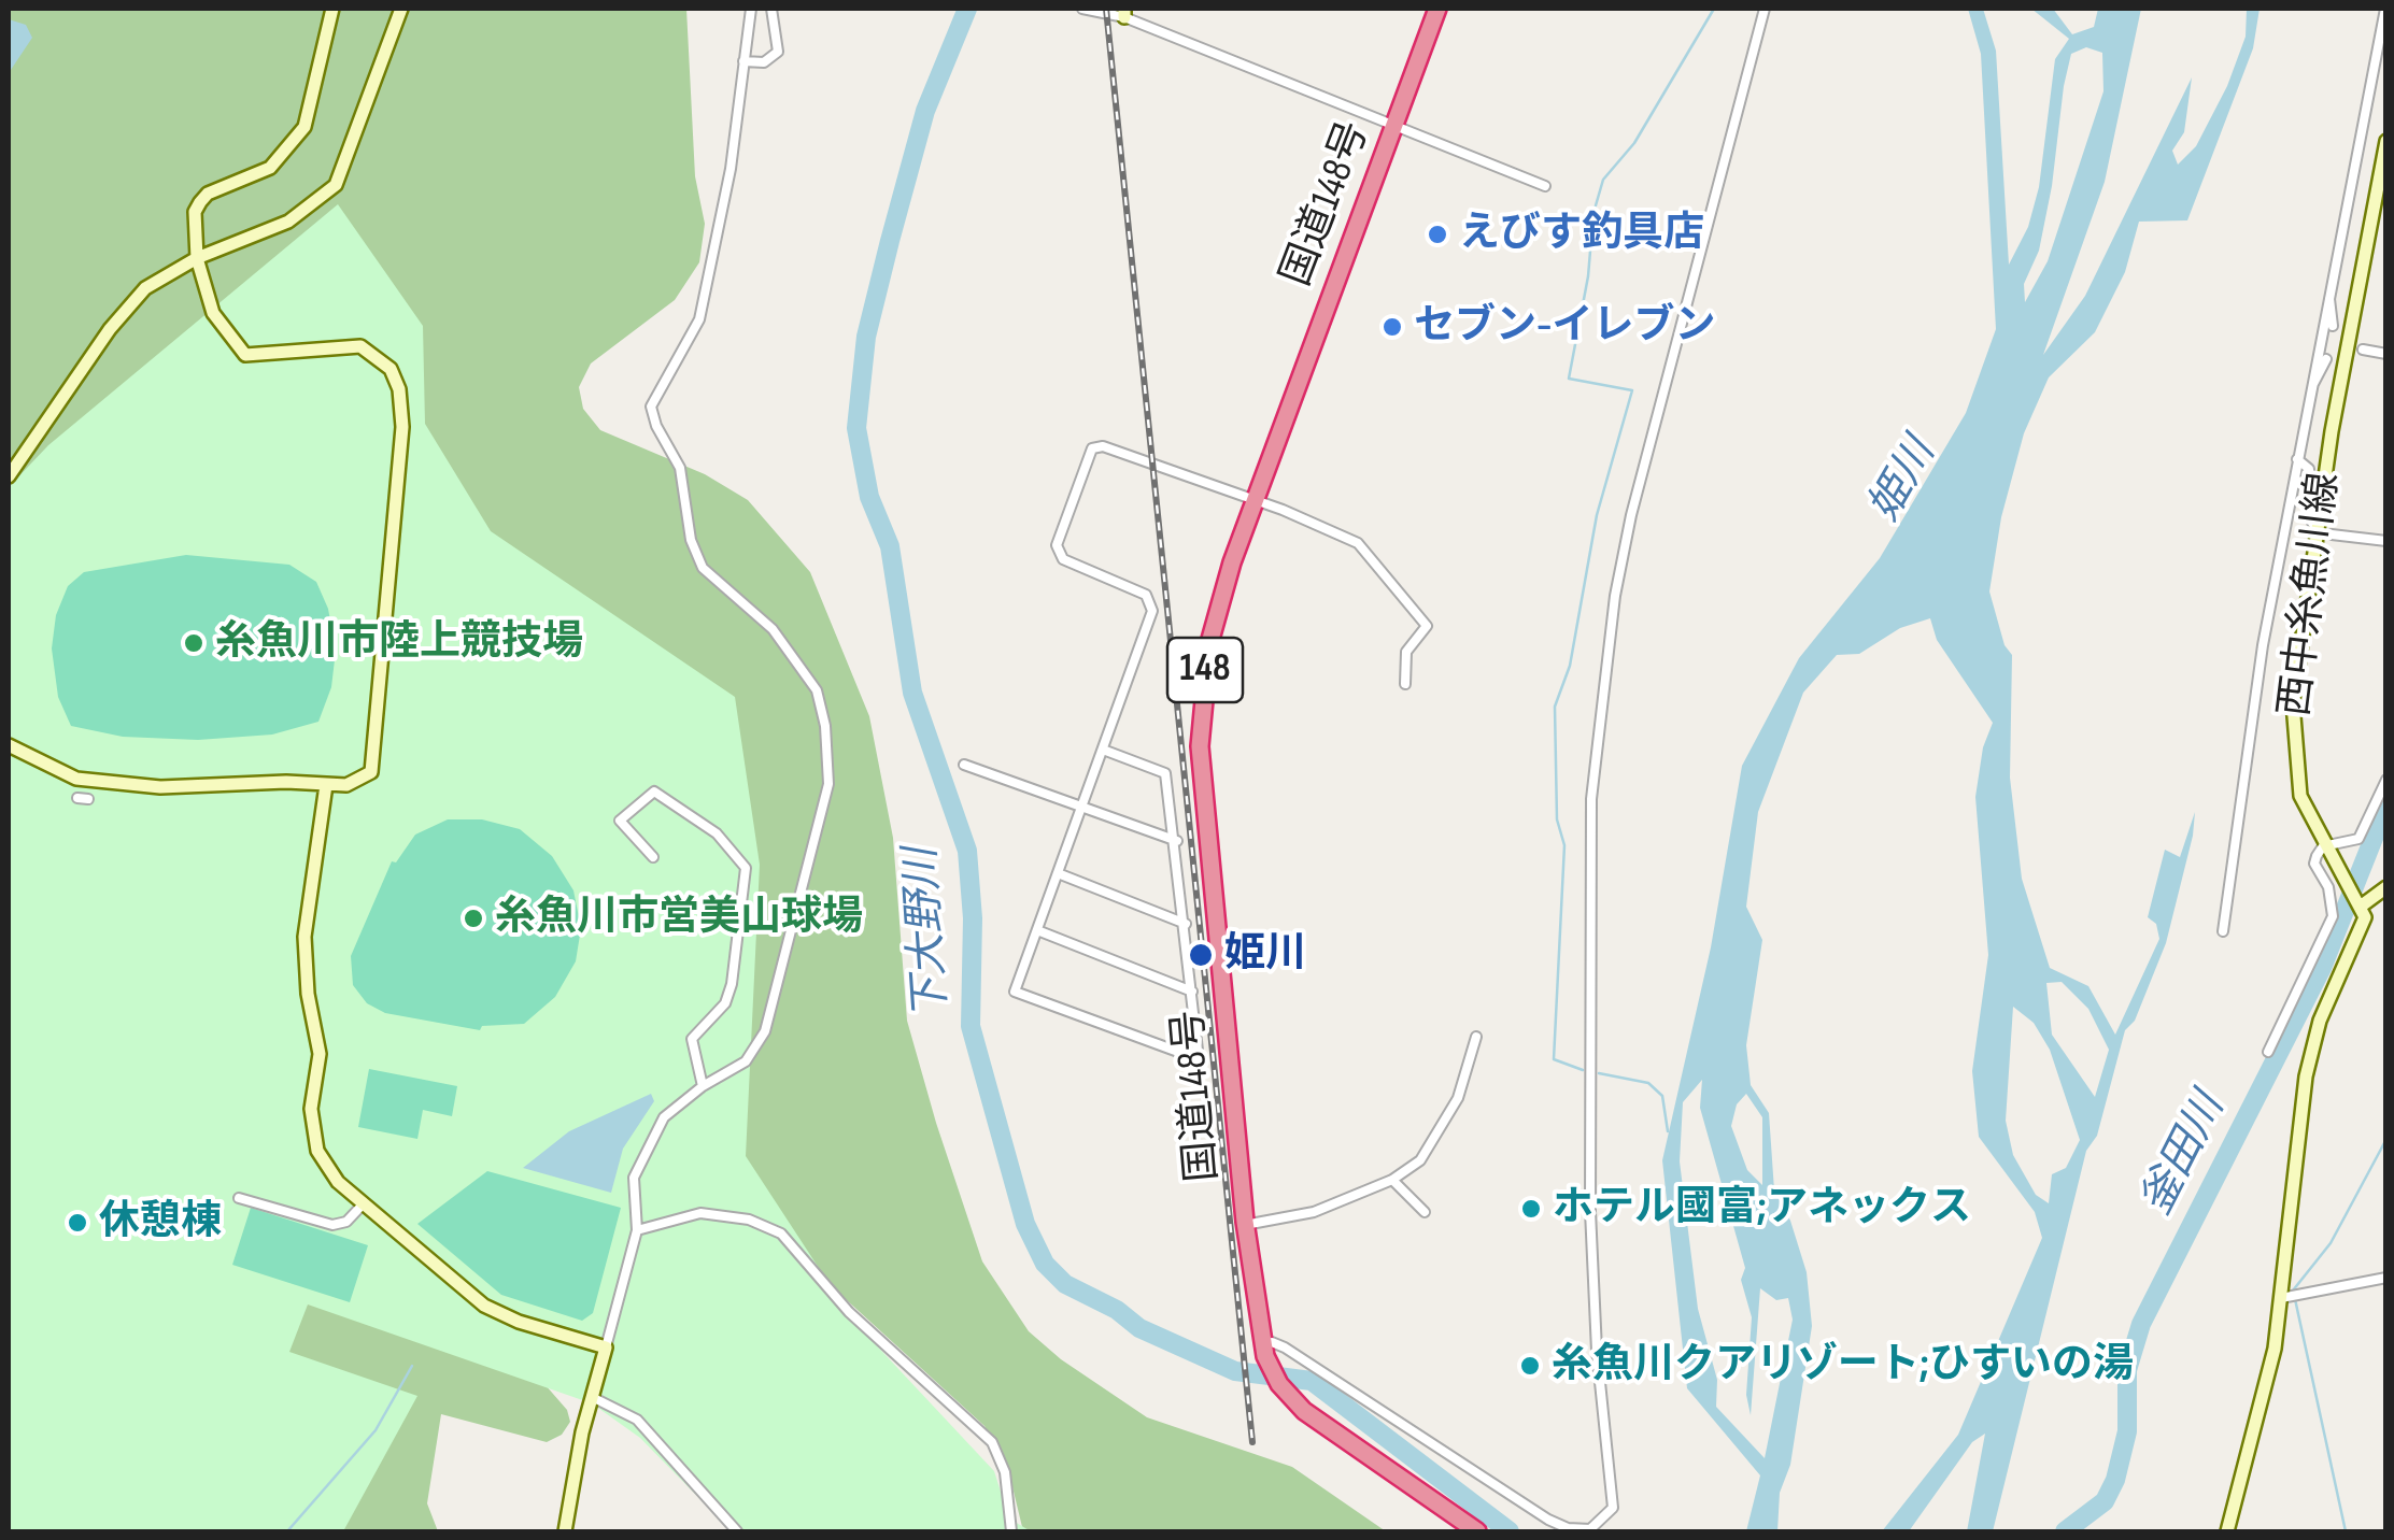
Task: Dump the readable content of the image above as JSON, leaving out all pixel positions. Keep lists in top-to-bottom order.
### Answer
{
  "streets": {
    "highway": ["国道148号", "148"],
    "street": ["西中糸魚川線"]
  },
  "water": ["姫川", "下大野川", "釜田川"],
  "places": [
    "えびす釣具店",
    "セブン-イレブン",
    "糸魚川市陸上競技場",
    "糸魚川市営美山球場",
    "姫川",
    "ホテル國富;アネックス",
    "休憩棟",
    "糸魚川クアリゾート;ひすいの湯"
  ]
}
